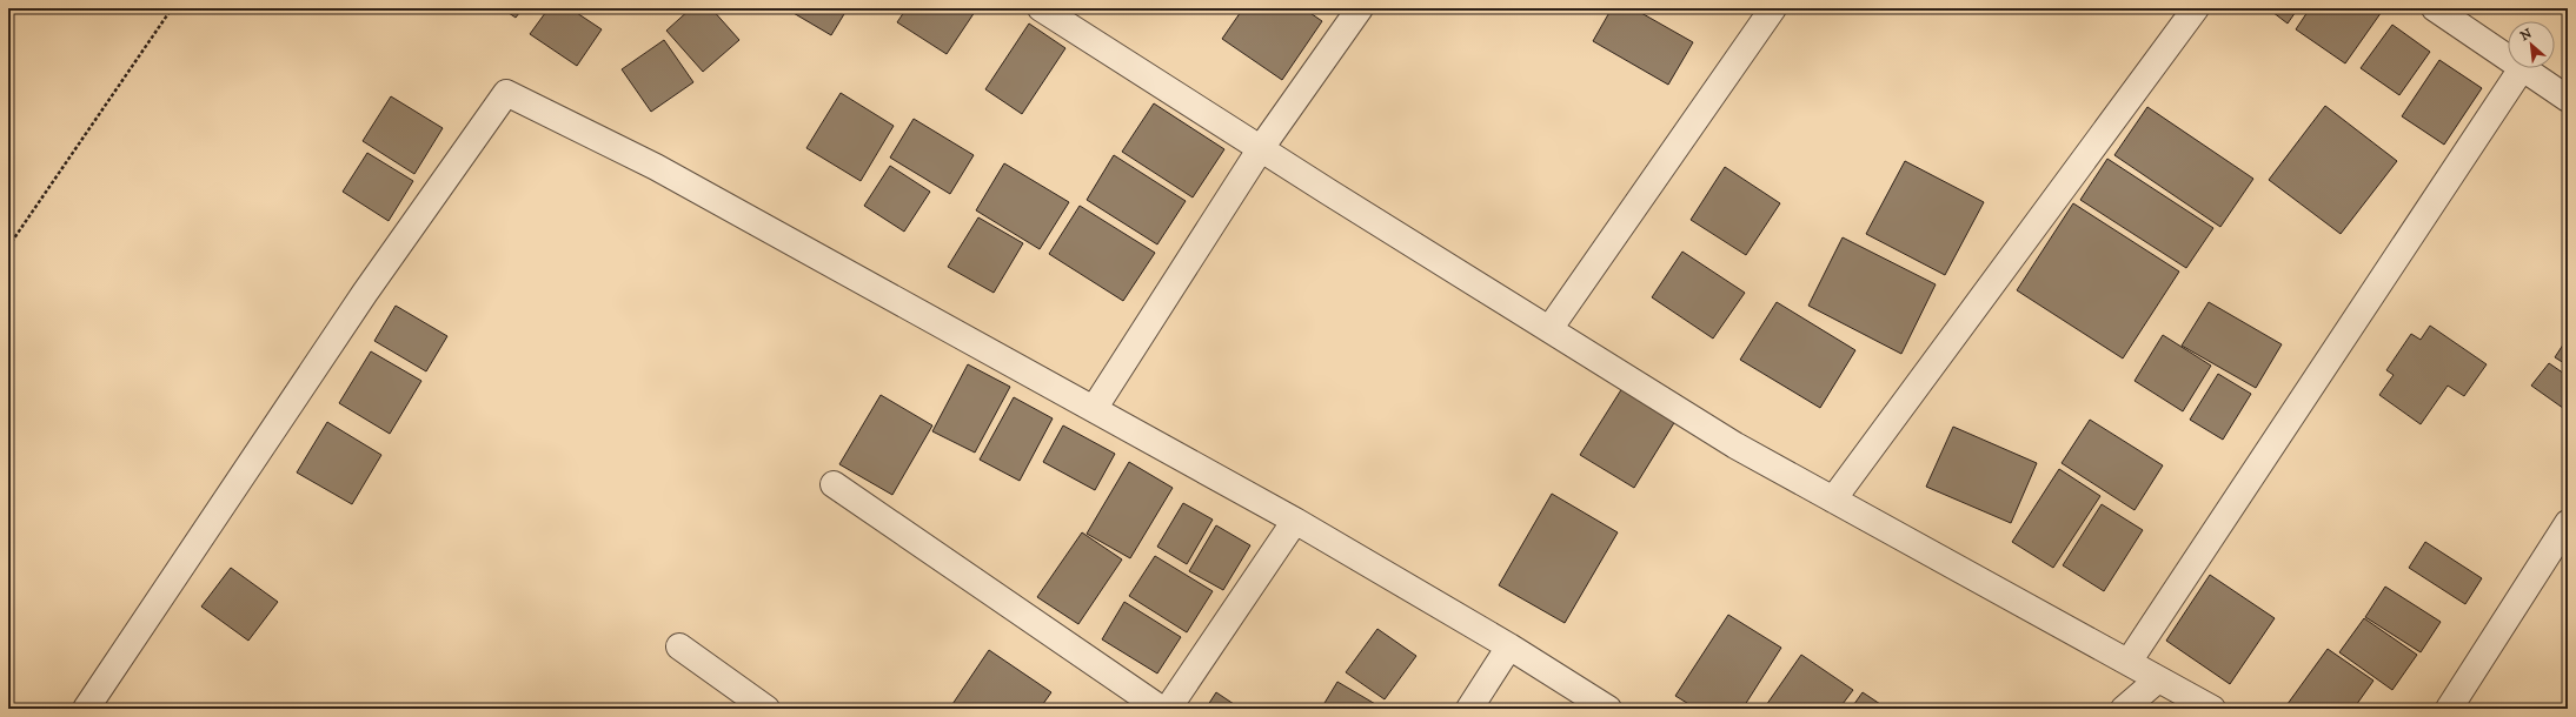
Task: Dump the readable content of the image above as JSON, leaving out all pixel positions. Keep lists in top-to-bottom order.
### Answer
{
  "north": "top left"
}
